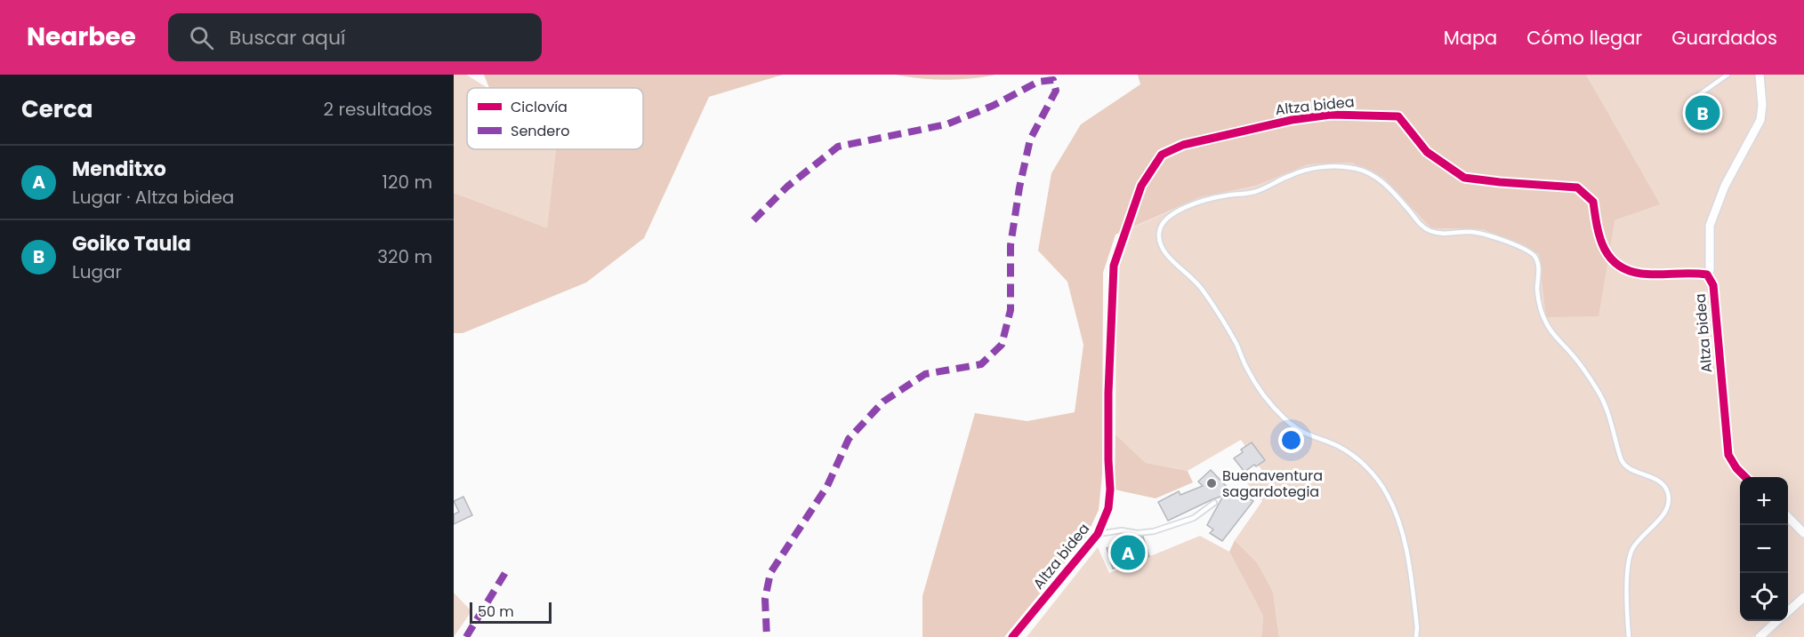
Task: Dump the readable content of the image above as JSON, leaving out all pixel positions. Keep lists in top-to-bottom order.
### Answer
{
  "streets": {
    "street": ["Altza bidea"]
  },
  "places": ["Buenaventura sagardotegia"],
  "legend": ["Ciclovía", "Sendero"],
  "scale_bar": "50 m",
  "page": {
    "header": "Nearbee",
    "search": "Buscar aquí",
    "nav": ["Mapa", "Cómo llegar", "Guardados"],
    "heading": ["Cerca", "2 resultados"],
    "pins": ["B", "A"],
    "list": [
      {
        "mark": "A",
        "name": "Menditxo",
        "note": "Lugar · Altza bidea",
        "value": "120 m"
      },
      {
        "mark": "B",
        "name": "Goiko Taula",
        "note": "Lugar",
        "value": "320 m"
      }
    ],
    "map_buttons": ["+", "−"],
    "scale": "50 m"
  }
}
